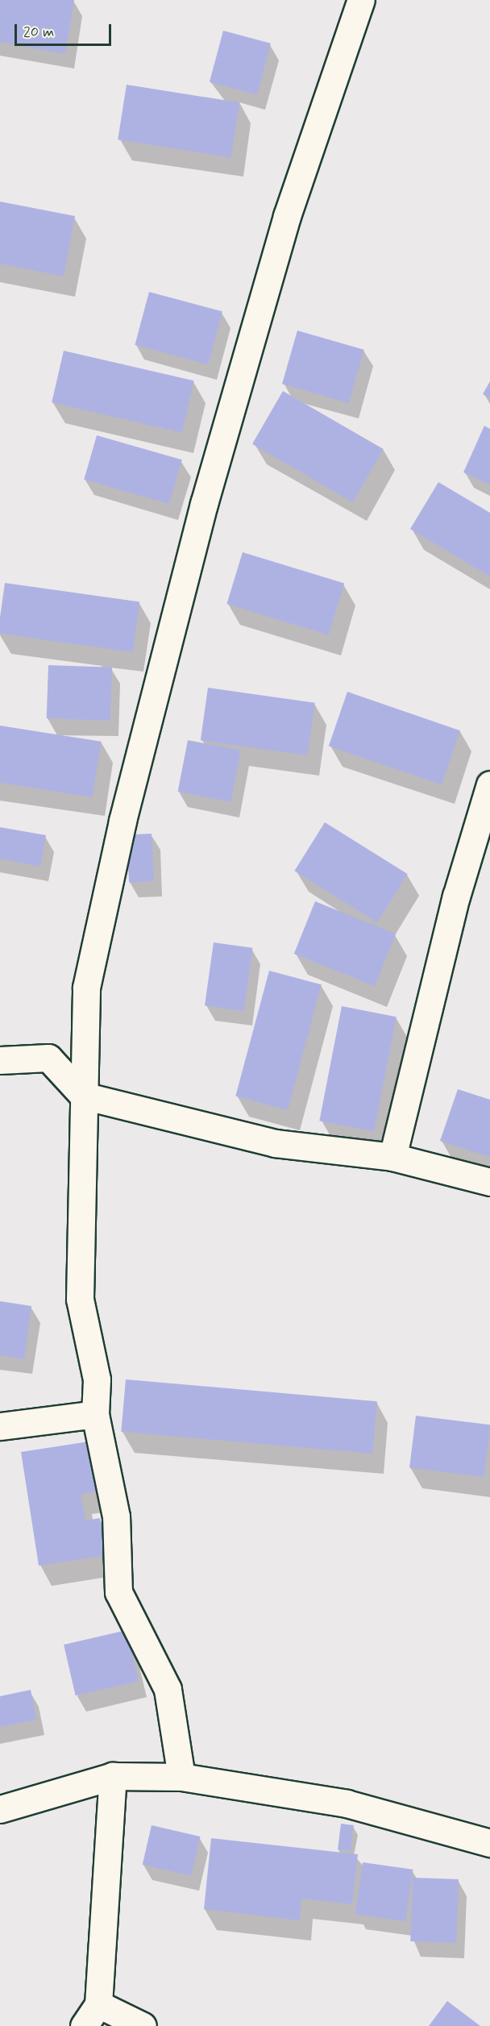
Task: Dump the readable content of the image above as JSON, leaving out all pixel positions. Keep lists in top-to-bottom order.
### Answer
{
  "scale_bar": "20 m"
}
